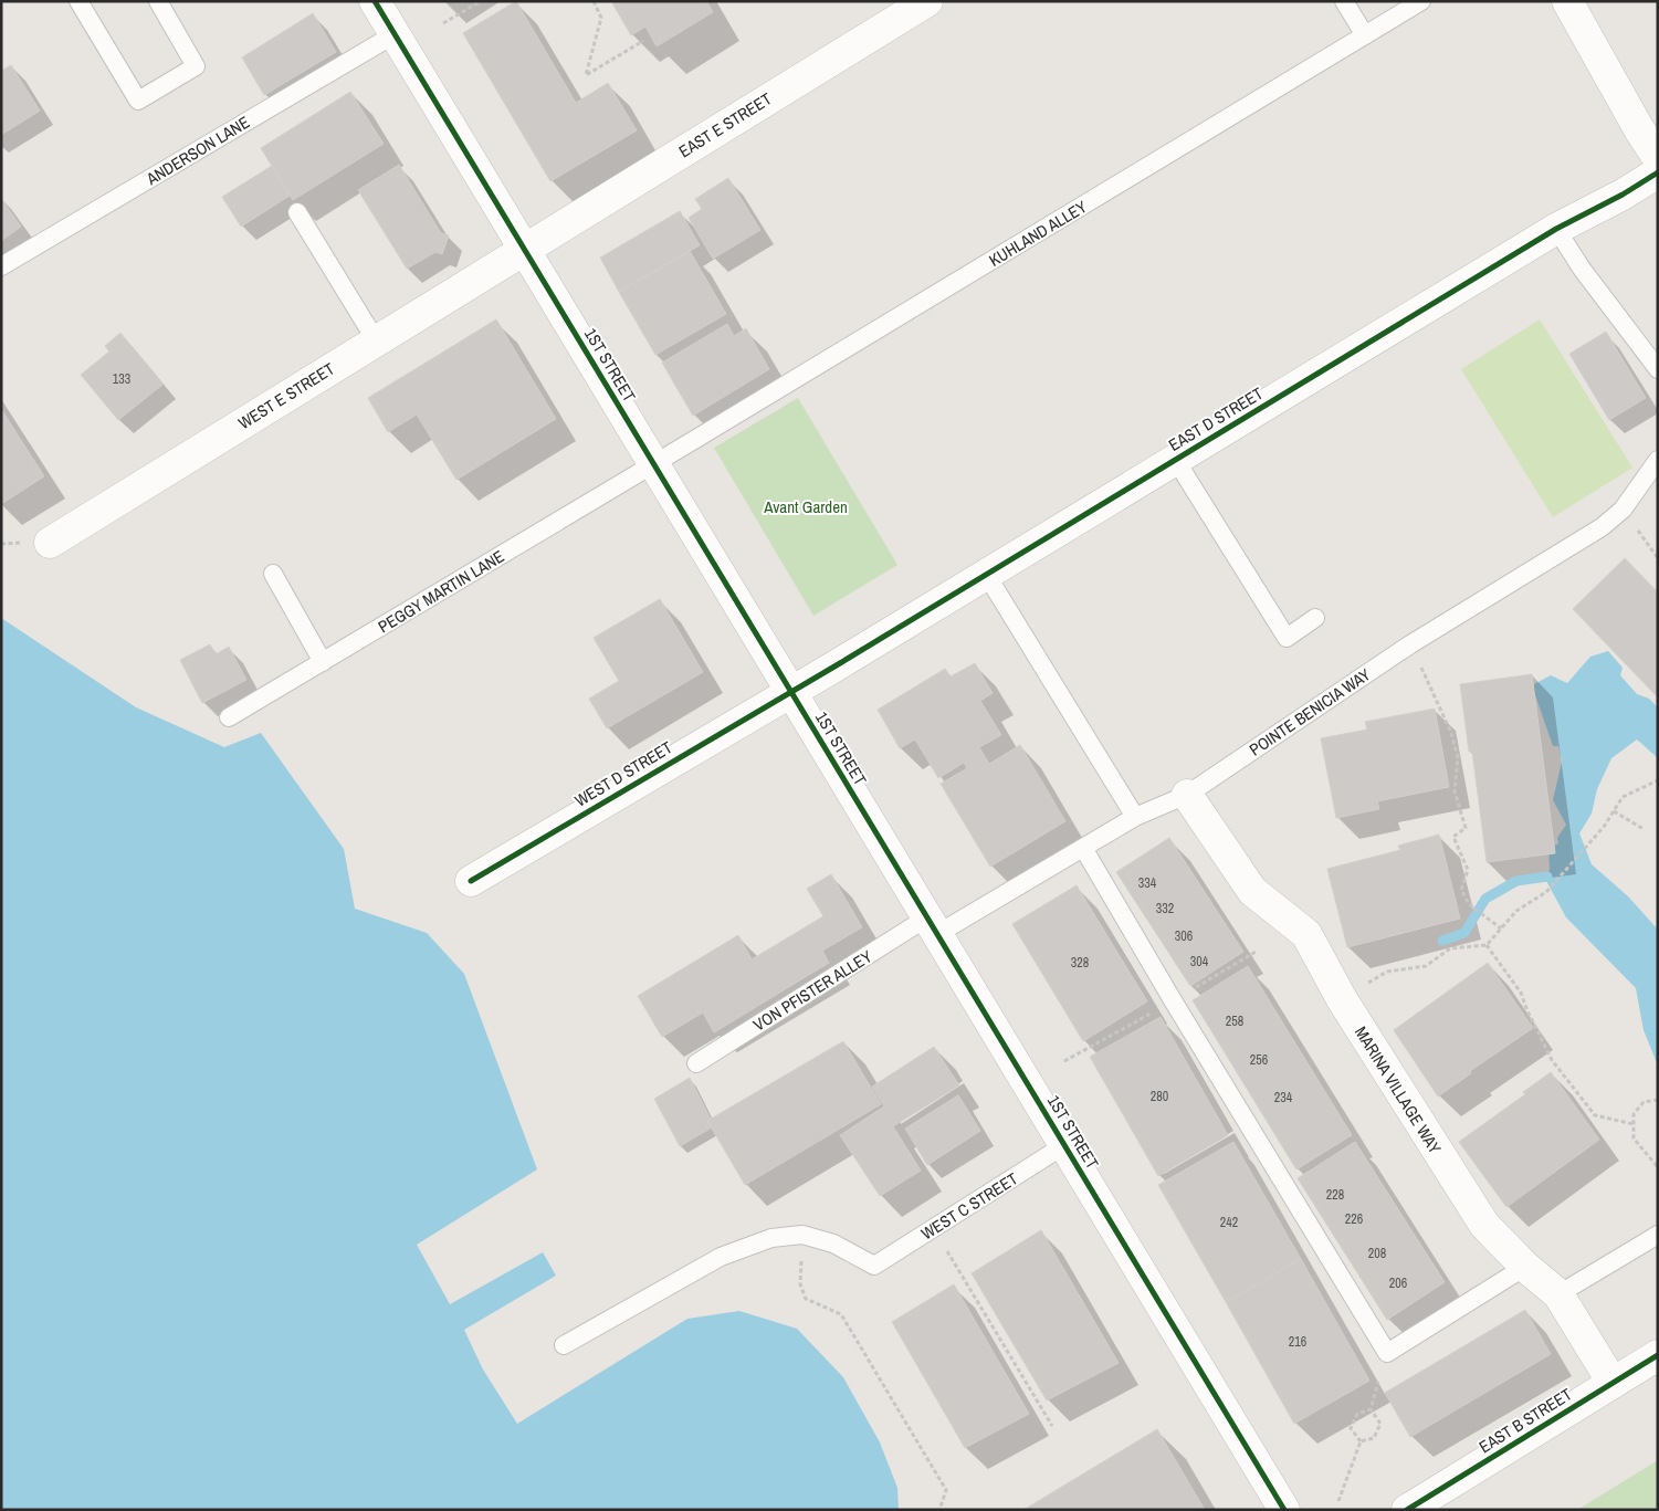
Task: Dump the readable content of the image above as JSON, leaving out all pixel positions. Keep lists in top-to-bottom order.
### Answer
{
  "streets": {
    "street": [
      "EAST E STREET",
      "1ST STREET",
      "WEST E STREET",
      "EAST D STREET",
      "WEST D STREET",
      "MARINA VILLAGE WAY",
      "EAST B STREET"
    ],
    "lane": [
      "ANDERSON LANE",
      "KUHLAND ALLEY",
      "PEGGY MARTIN LANE",
      "POINTE BENICIA WAY",
      "VON PFISTER ALLEY",
      "WEST C STREET"
    ]
  },
  "crossings": [
    ["EAST E STREET", "1ST STREET"],
    ["EAST E STREET", "WEST E STREET"],
    ["ANDERSON LANE", "1ST STREET"],
    ["KUHLAND ALLEY", "1ST STREET"],
    ["KUHLAND ALLEY", "PEGGY MARTIN LANE"],
    ["1ST STREET", "WEST E STREET"],
    ["1ST STREET", "EAST D STREET"],
    ["1ST STREET", "PEGGY MARTIN LANE"],
    ["1ST STREET", "POINTE BENICIA WAY"],
    ["1ST STREET", "WEST D STREET"],
    ["1ST STREET", "VON PFISTER ALLEY"],
    ["1ST STREET", "WEST C STREET"],
    ["EAST D STREET", "WEST D STREET"],
    ["POINTE BENICIA WAY", "VON PFISTER ALLEY"],
    ["POINTE BENICIA WAY", "MARINA VILLAGE WAY"],
    ["MARINA VILLAGE WAY", "EAST B STREET"]
  ],
  "parks": ["Avant Garden"],
  "house_numbers": [
    "133",
    "334",
    "332",
    "306",
    "304",
    "328",
    "258",
    "256",
    "280",
    "234",
    "228",
    "226",
    "242",
    "208",
    "206",
    "216"
  ]
}
